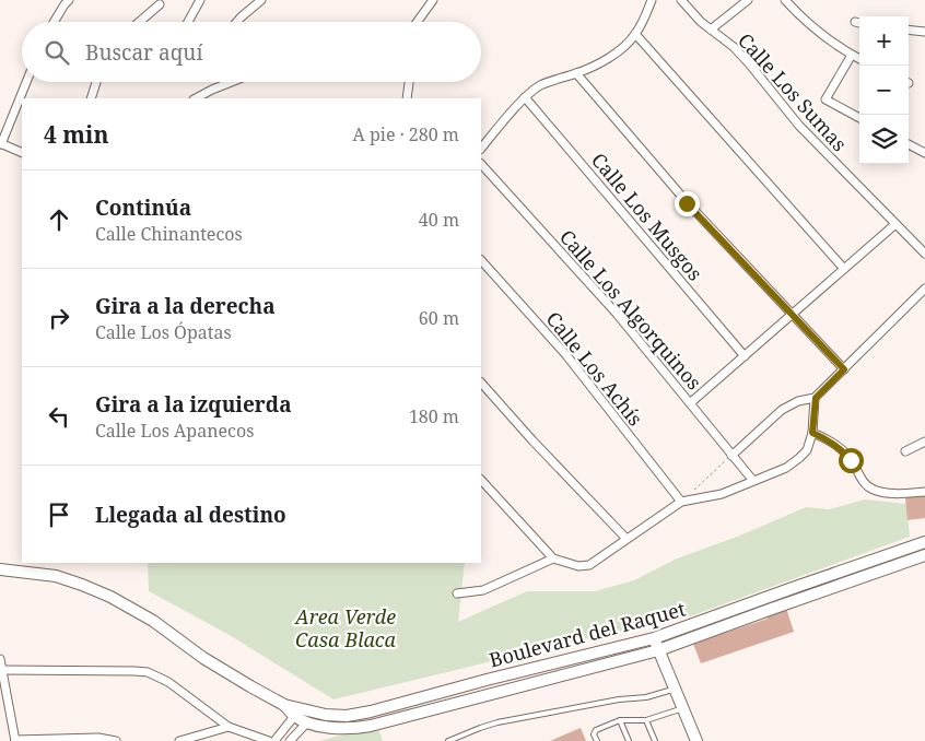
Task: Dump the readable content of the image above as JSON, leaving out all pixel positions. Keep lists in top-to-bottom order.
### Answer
{
  "streets": {
    "street": [
      "Calle Los Sumas",
      "Calle Los Musgos",
      "Calle Los Algorquinos",
      "Calle Los Achís",
      "Boulevard del Raquet"
    ]
  },
  "parks": ["Area Verde Casa Blaca"],
  "page": {
    "map_buttons": ["+", "−"],
    "search": "Buscar aquí",
    "heading": ["4 min", "A pie · 280 m"],
    "list": [
      ["Continúa", "Calle Chinantecos", "40 m"],
      ["Gira a la derecha", "Calle Los Ópatas", "60 m"],
      ["Gira a la izquierda", "Calle Los Apanecos", "180 m"],
      "Llegada al destino"
    ]
  }
}
